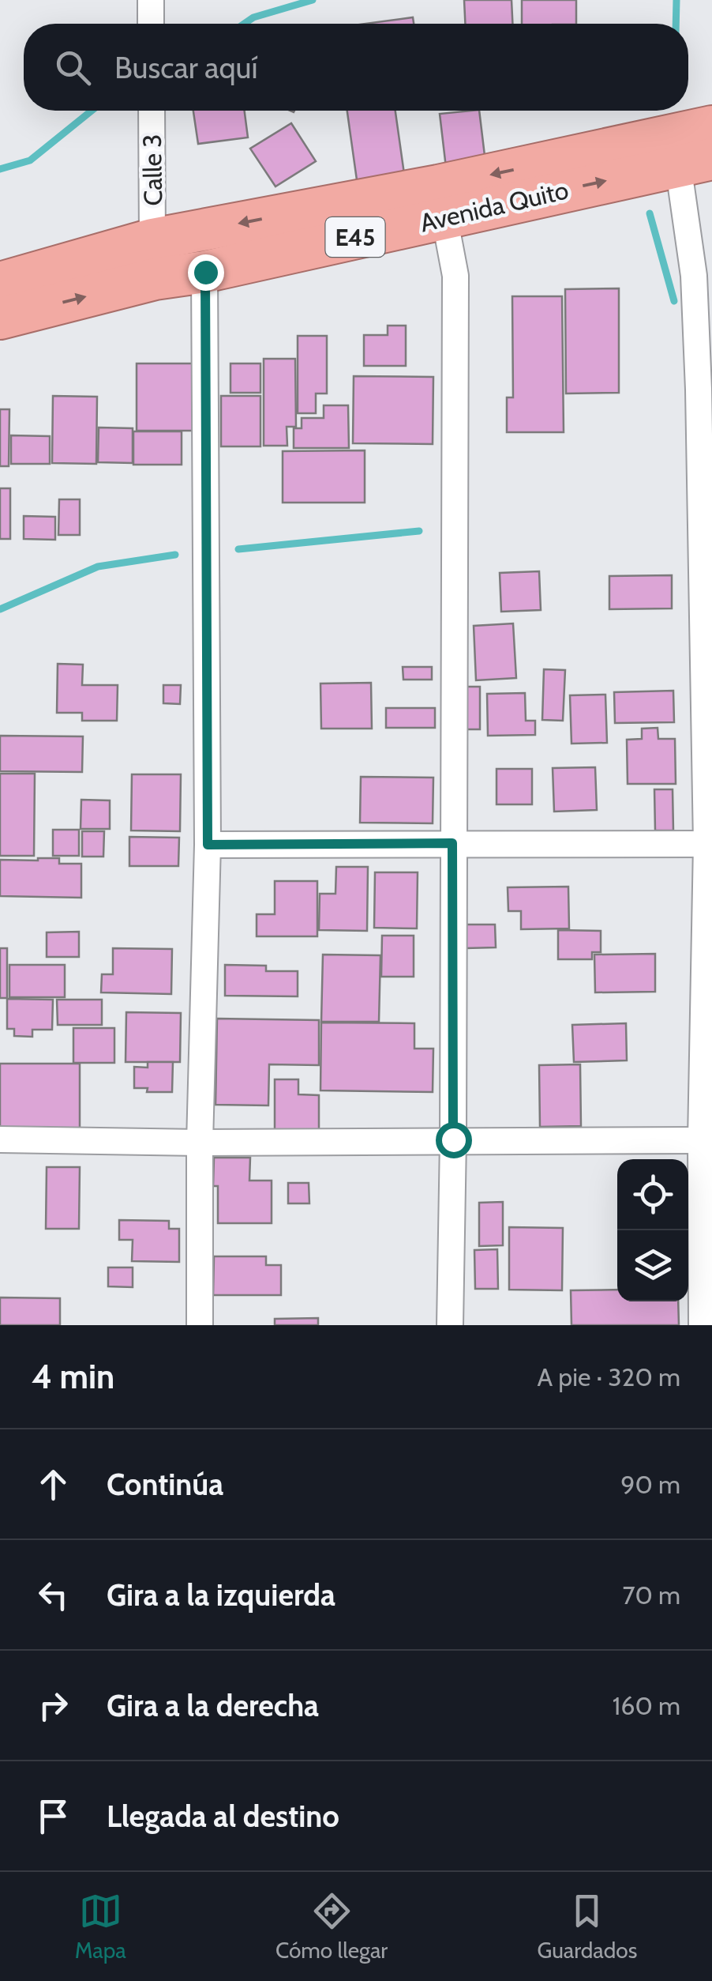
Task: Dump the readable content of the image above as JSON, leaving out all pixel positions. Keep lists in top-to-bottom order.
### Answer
{
  "streets": {
    "highway": ["Avenida Quito", "E45"],
    "street": ["Calle 3"]
  },
  "crossings": [
    ["Calle 3", "Avenida Quito"]
  ],
  "page": {
    "search": "Buscar aquí",
    "heading": ["4 min", "A pie · 320 m"],
    "list": [
      ["Continúa", "90 m"],
      ["Gira a la izquierda", "70 m"],
      ["Gira a la derecha", "160 m"],
      "Llegada al destino"
    ],
    "nav": ["Mapa", "Cómo llegar", "Guardados"]
  }
}
